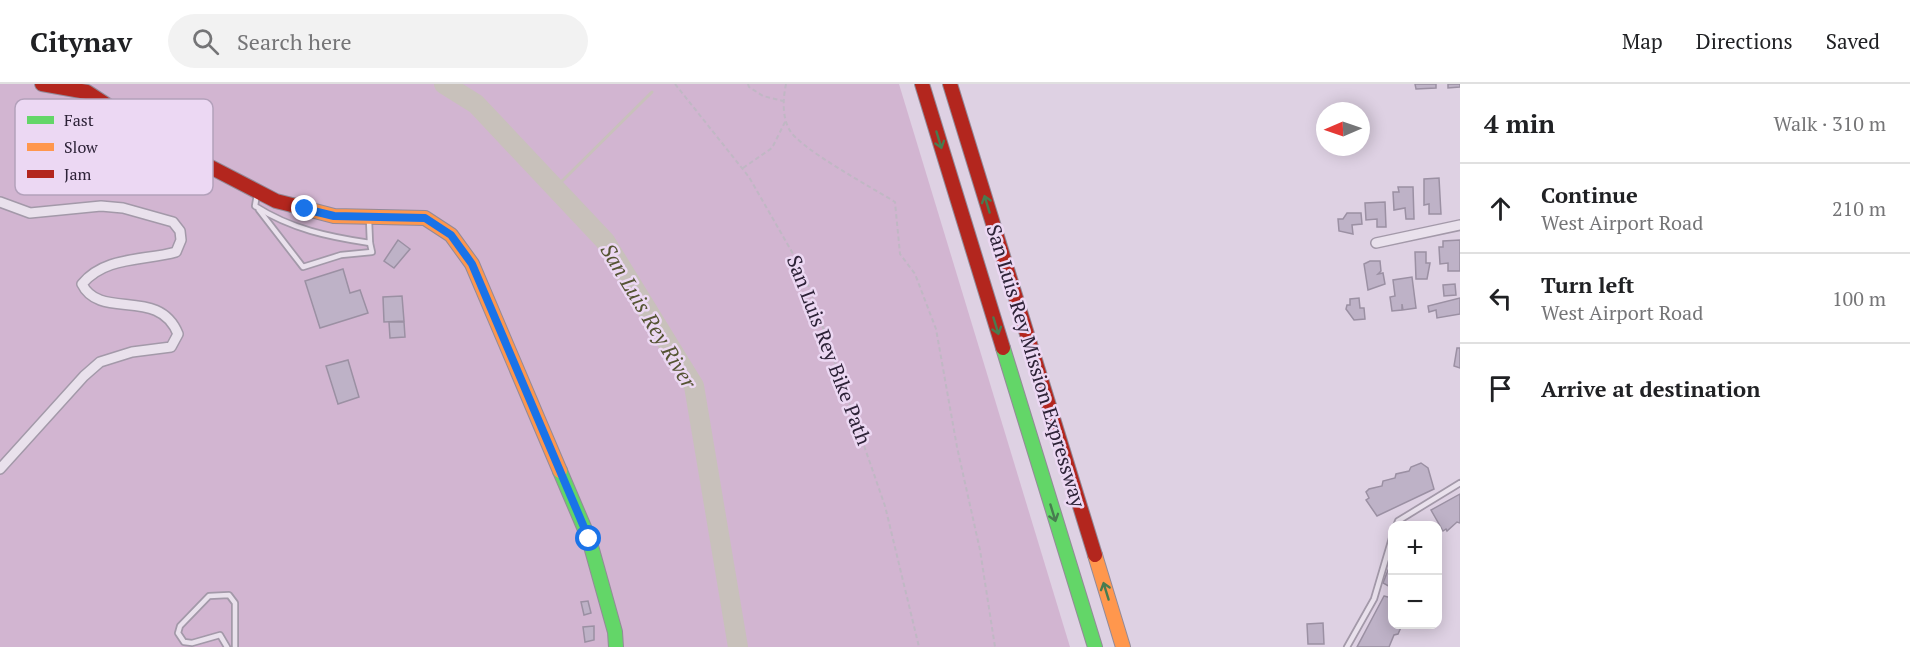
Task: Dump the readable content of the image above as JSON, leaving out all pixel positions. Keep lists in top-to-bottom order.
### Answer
{
  "streets": {
    "main road": ["San Luis Rey Mission Expressway"],
    "path": ["San Luis Rey Bike Path"]
  },
  "water": ["San Luis Rey River"],
  "legend": ["Fast", "Slow", "Jam"],
  "north": "left",
  "page": {
    "header": "Citynav",
    "search": "Search here",
    "nav": ["Map", "Directions", "Saved"],
    "heading": ["4 min", "Walk · 310 m"],
    "list": [
      ["Continue", "West Airport Road", "210 m"],
      ["Turn left", "West Airport Road", "100 m"],
      "Arrive at destination"
    ],
    "map_buttons": ["+", "−"]
  }
}
